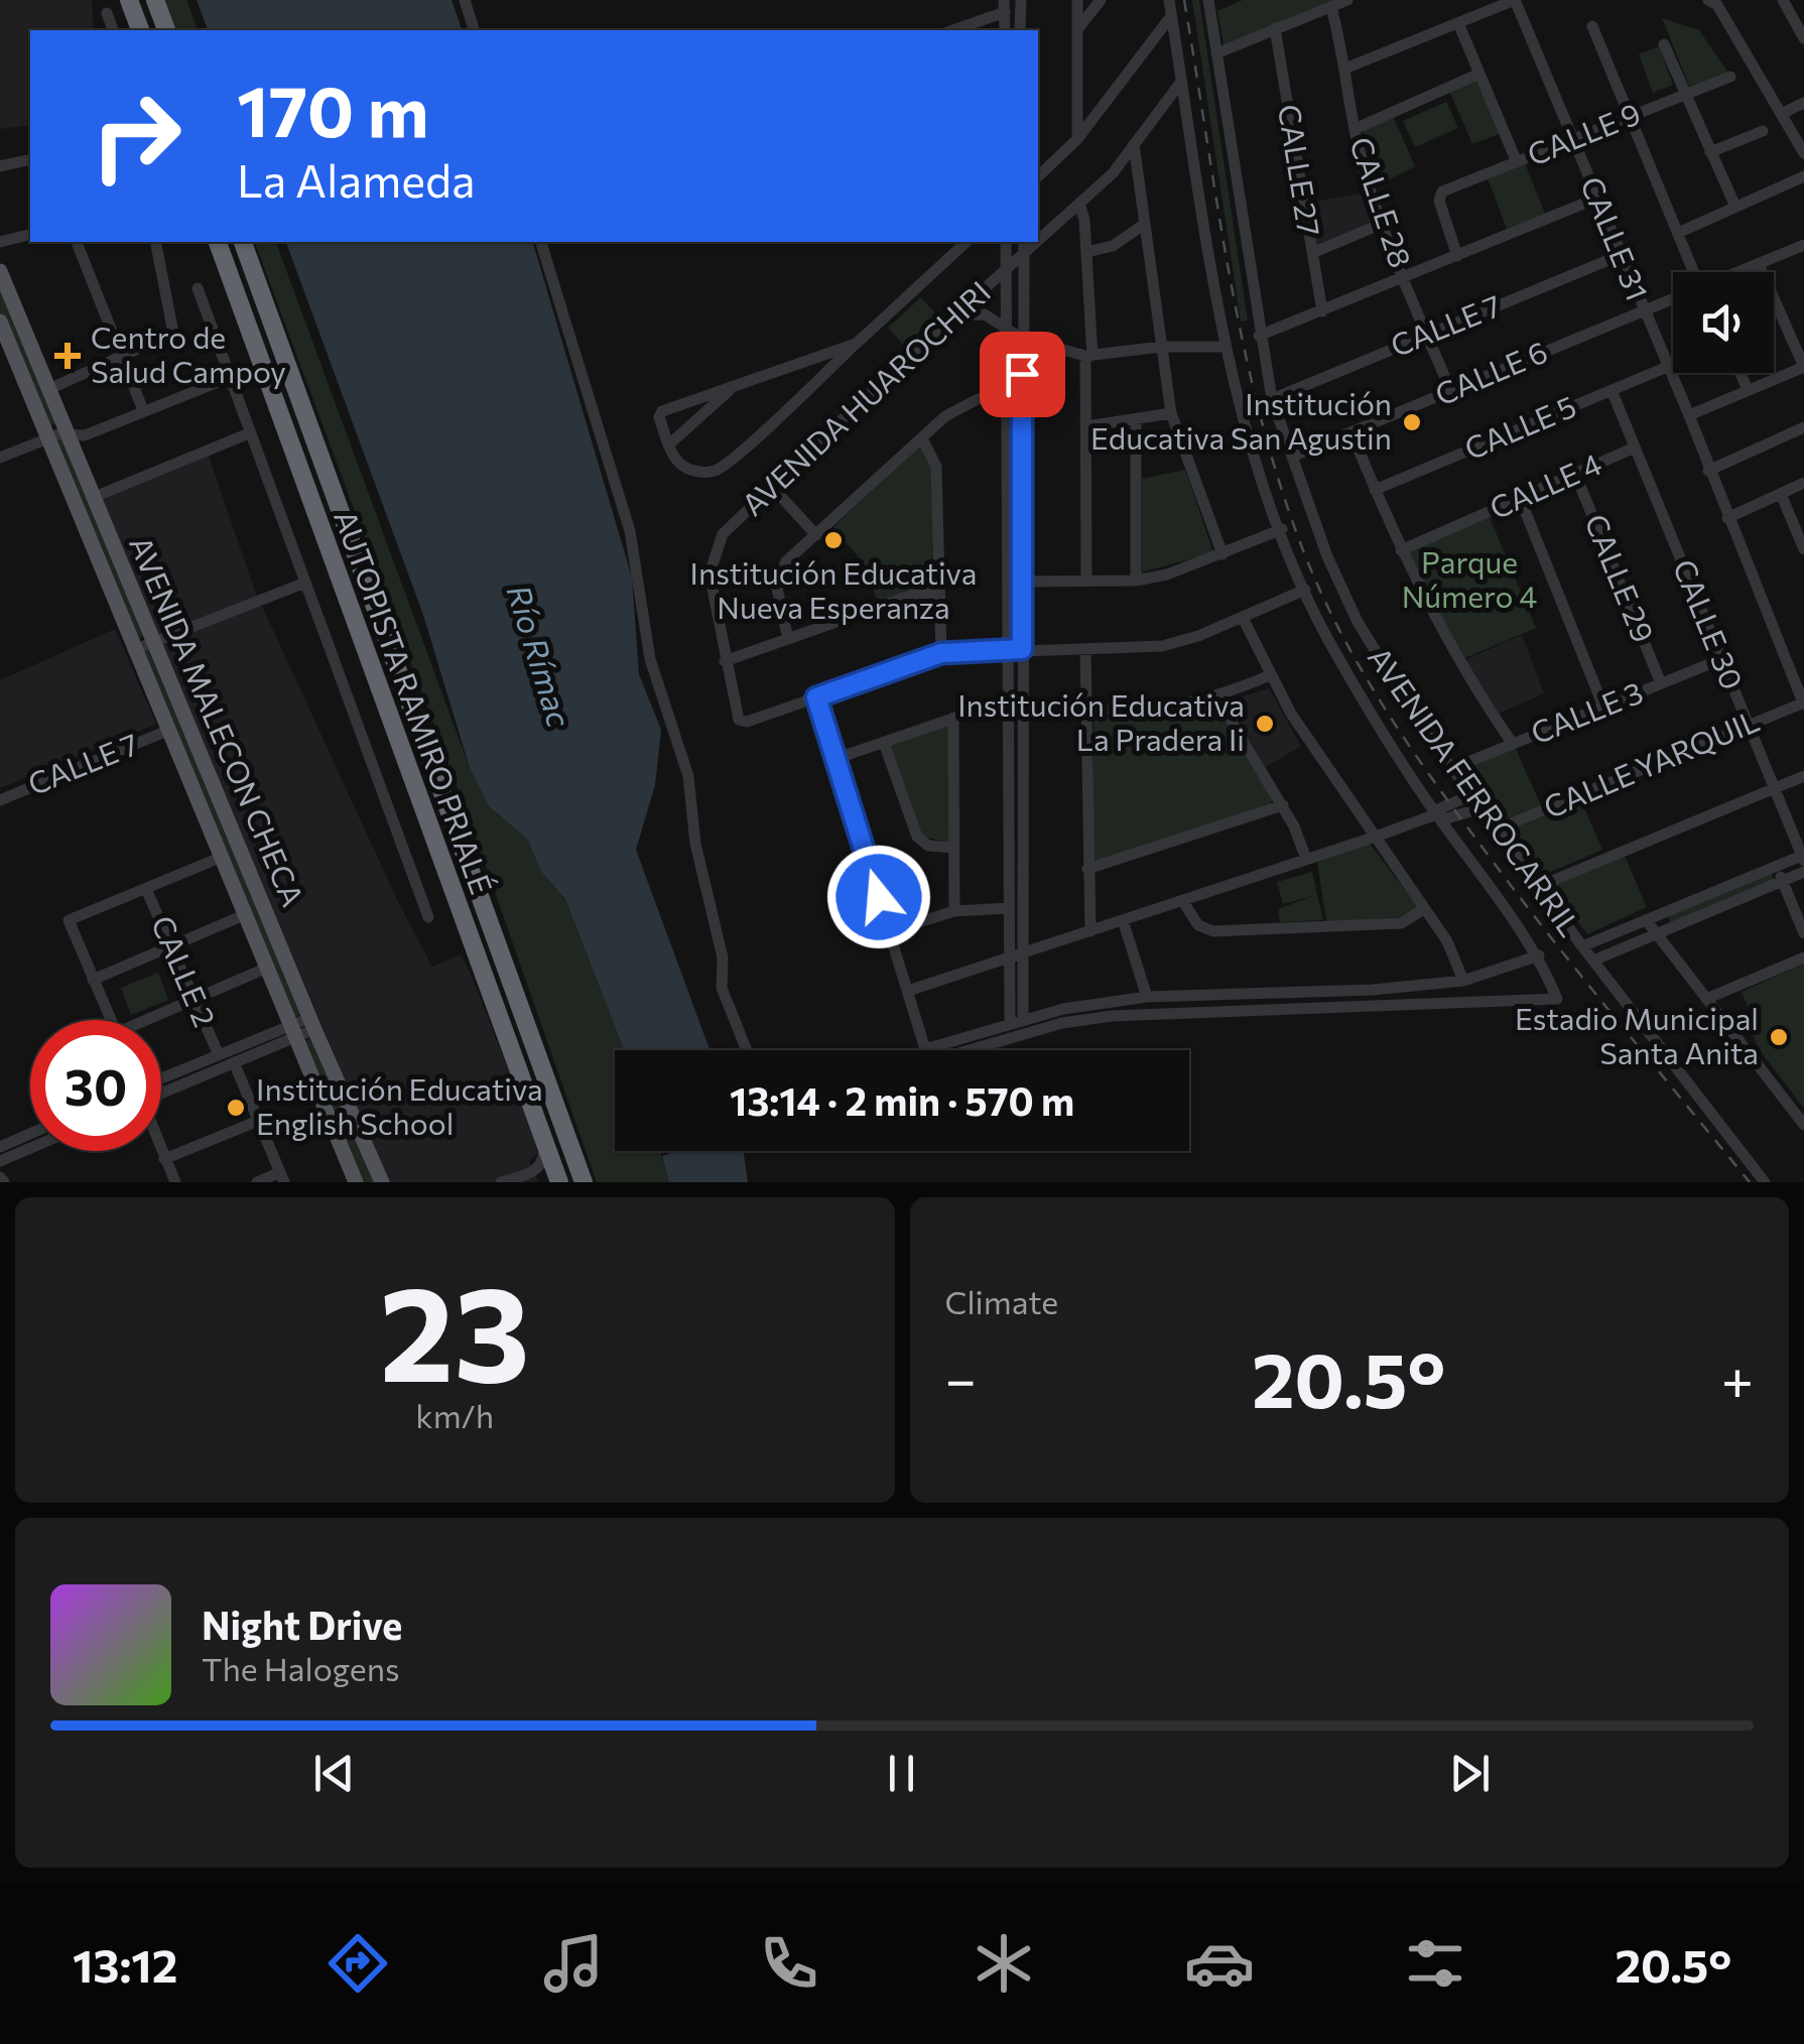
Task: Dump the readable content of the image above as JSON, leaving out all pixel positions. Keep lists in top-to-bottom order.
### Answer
{
  "streets": {
    "highway": ["AUTOPISTA RAMIRO PRIALÉ"],
    "main road": ["AVENIDA MALECON CHECA"],
    "street": [
      "CALLE 9",
      "CALLE 27",
      "CALLE 28",
      "CALLE 31",
      "CALLE 7",
      "CALLE 6",
      "AVENIDA HUAROCHIRI",
      "CALLE 5",
      "CALLE 4",
      "CALLE 29",
      "CALLE 30",
      "CALLE 3",
      "CALLE YARQUIL",
      "AVENIDA FERROCARRIL",
      "CALLE 2"
    ]
  },
  "crossings": [
    ["CALLE 9", "CALLE 31"],
    ["CALLE 28", "CALLE 7"],
    ["CALLE 28", "CALLE 6"],
    ["CALLE 31", "CALLE 7"],
    ["CALLE 31", "CALLE 6"],
    ["CALLE 31", "CALLE 5"],
    ["CALLE 31", "CALLE YARQUIL"],
    ["CALLE 7", "AVENIDA MALECON CHECA"],
    ["CALLE 7", "AVENIDA FERROCARRIL"],
    ["CALLE 6", "AVENIDA FERROCARRIL"],
    ["AVENIDA HUAROCHIRI", "AVENIDA FERROCARRIL"],
    ["CALLE 5", "CALLE 30"],
    ["CALLE 4", "CALLE 29"],
    ["CALLE 4", "CALLE 30"],
    ["CALLE 29", "CALLE 3"],
    ["CALLE 30", "CALLE 3"],
    ["CALLE 30", "CALLE YARQUIL"],
    ["CALLE 3", "AVENIDA FERROCARRIL"],
    ["CALLE YARQUIL", "AVENIDA FERROCARRIL"]
  ],
  "water": ["Río Rímac"],
  "parks": ["Parque Número 4"],
  "places": {
    "health": ["Centro de Salud Campoy"],
    "other": [
      "Institución Educativa San Agustin",
      "Institución Educativa Nueva Esperanza",
      "Institución Educativa La Pradera Ii",
      "Estadio Municipal Santa Anita",
      "Institución Educativa English School"
    ]
  },
  "page": {
    "turn": ["170 m", "La Alameda"],
    "limit": "30",
    "trip": "13:14 · 2 min · 570 m",
    "tile": [
      ["23", "km/h"],
      "Climate"
    ],
    "heat": ["−", "20.5°", "+"],
    "song": ["Night Drive", "The Halogens"],
    "tabs": ["13:12", "20.5°"]
  }
}
